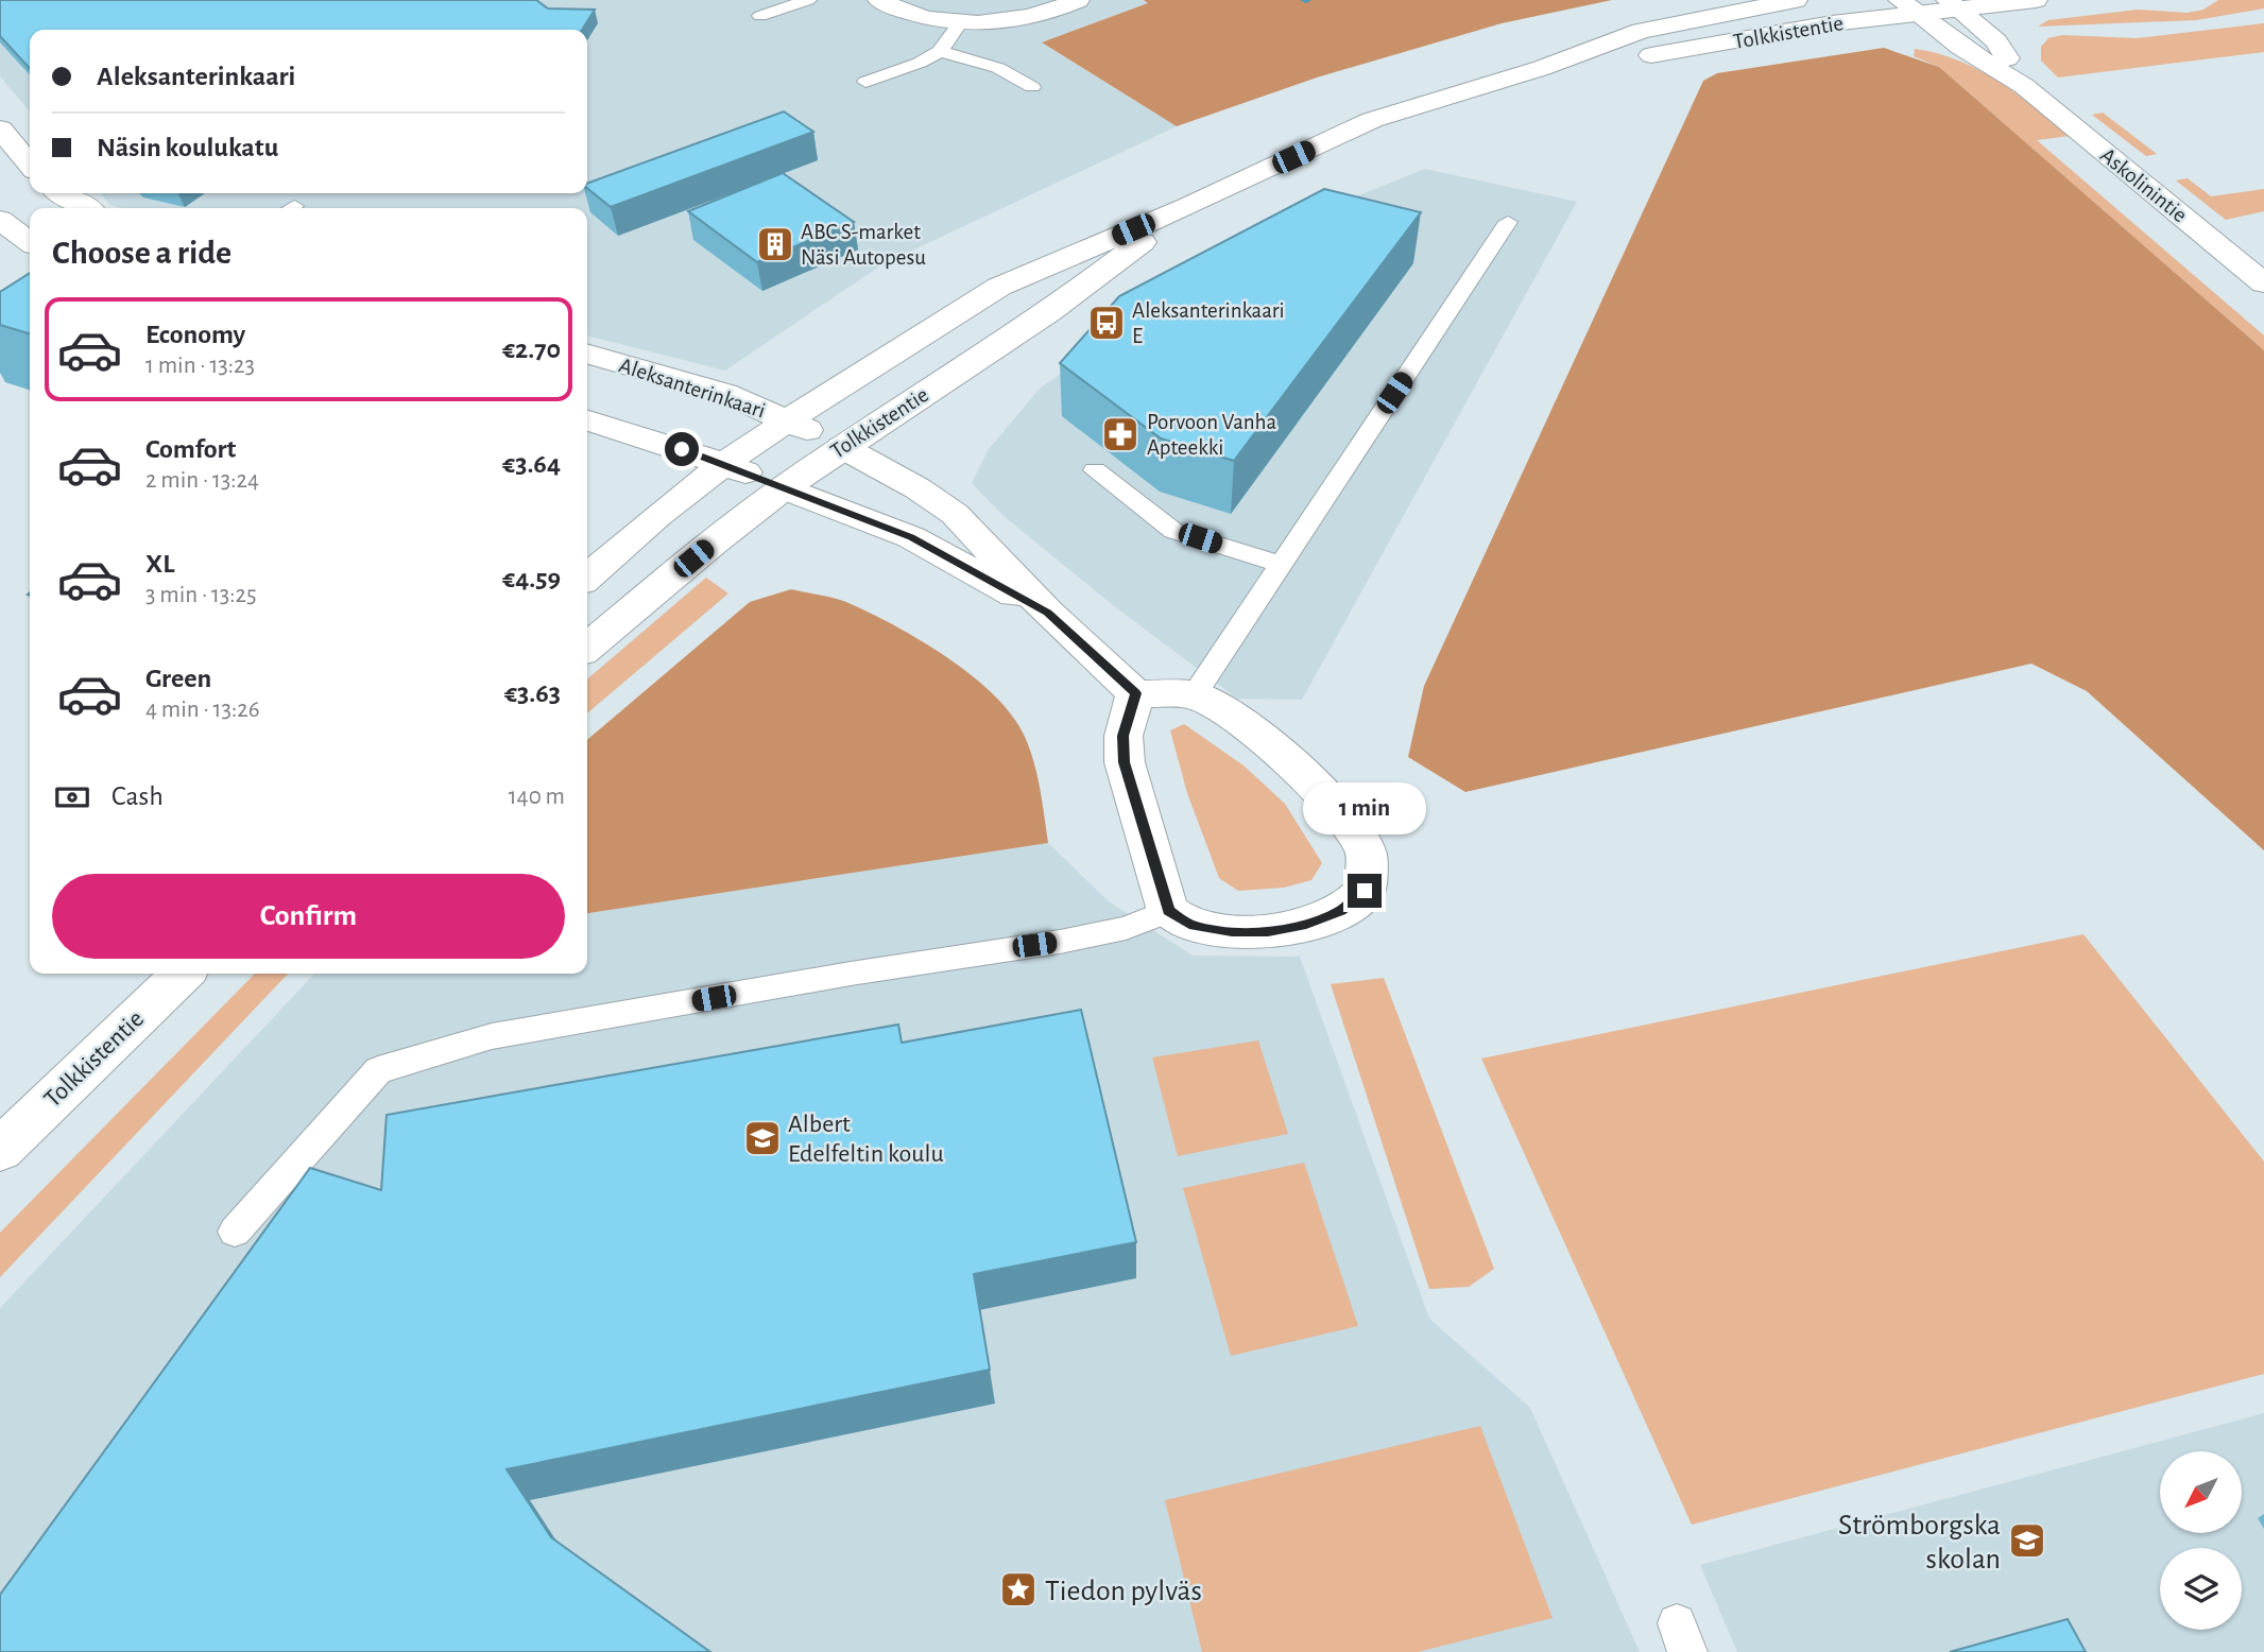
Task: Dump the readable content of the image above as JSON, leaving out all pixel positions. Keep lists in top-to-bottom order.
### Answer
{
  "streets": {
    "street": ["Tolkkistentie", "Askolinintie", "Aleksanterinkaari"]
  },
  "crossings": [
    ["Tolkkistentie", "Askolinintie"],
    ["Tolkkistentie", "Aleksanterinkaari"]
  ],
  "places": {
    "building": ["ABC S-market Näsi Autopesu"],
    "bus stop": ["Aleksanterinkaari E"],
    "pharmacy": ["Porvoon Vanha Apteekki"],
    "school or university": ["Albert Edelfeltin koulu", "Strömborgska skolan"],
    "place": ["Tiedon pylväs"]
  },
  "north": "bottom left",
  "page": {
    "banner": ["Aleksanterinkaari", "Näsin koulukatu"],
    "heading": "Choose a ride",
    "list": [
      {
        "name": "Economy",
        "note": "1 min · 13:23",
        "value": "€2.70"
      },
      {
        "name": "Comfort",
        "note": "2 min · 13:24",
        "value": "€3.64"
      },
      {
        "name": "XL",
        "note": "3 min · 13:25",
        "value": "€4.59"
      },
      {
        "name": "Green",
        "note": "4 min · 13:26",
        "value": "€3.63"
      }
    ],
    "pay": ["Cash", "140 m"],
    "bubble": "1 min",
    "buttons": "Confirm"
  }
}
